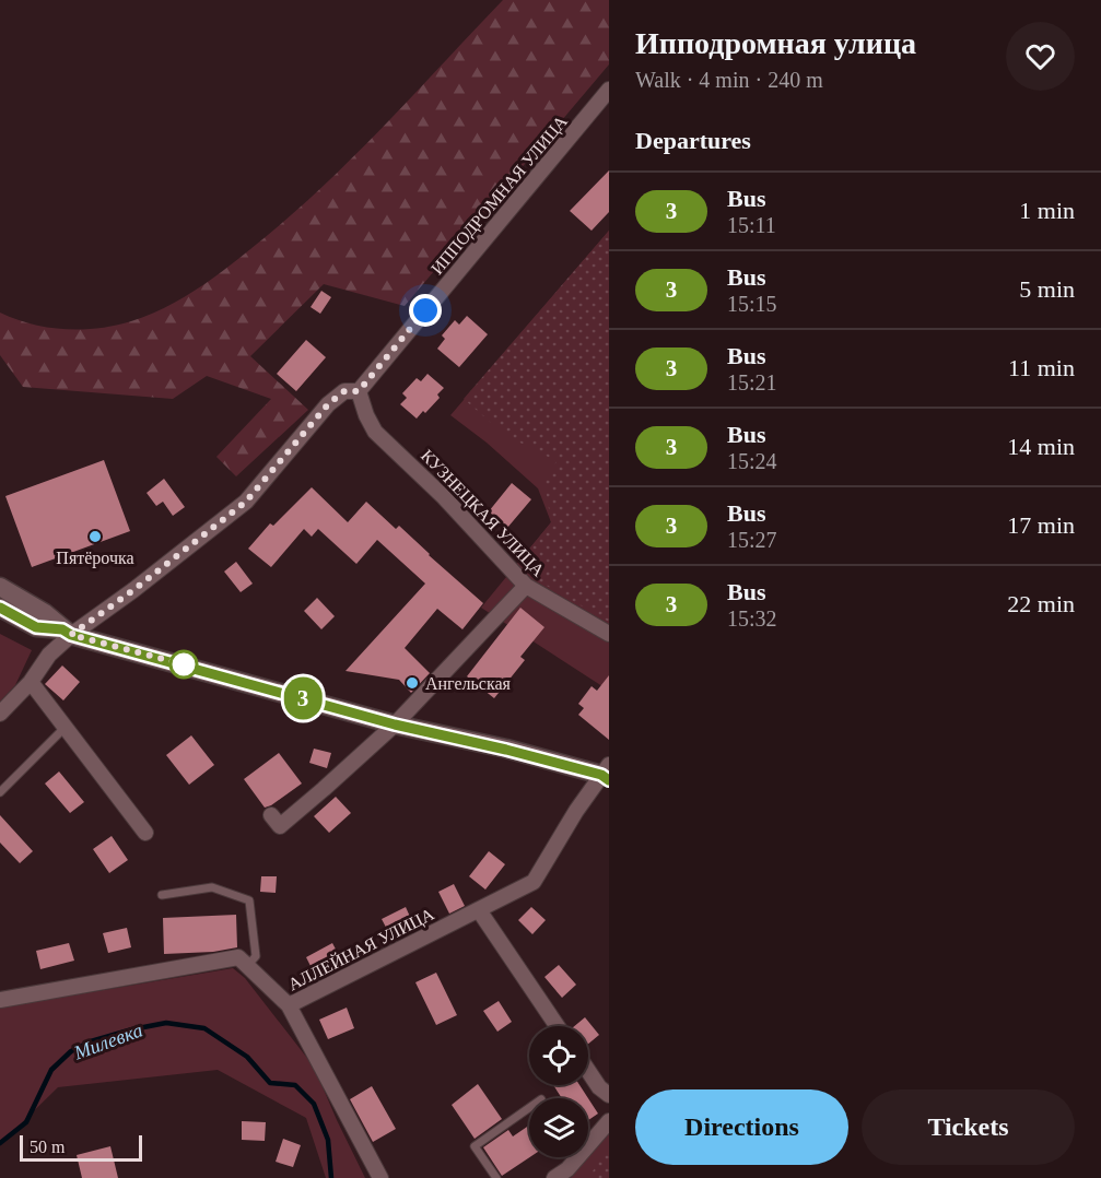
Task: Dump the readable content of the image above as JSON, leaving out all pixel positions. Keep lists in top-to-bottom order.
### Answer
{
  "streets": {
    "street": ["ИППОДРОМНАЯ УЛИЦА", "КУЗНЕЦКАЯ УЛИЦА", "АЛЛЕЙНАЯ УЛИЦА"]
  },
  "crossings": [
    ["ИППОДРОМНАЯ УЛИЦА", "КУЗНЕЦКАЯ УЛИЦА"]
  ],
  "water": ["Милевка"],
  "places": ["Пятёрочка", "Ангельская"],
  "lines": ["bus line 3"],
  "scale_bar": "50 m",
  "page": {
    "on_map": "3",
    "heading": [
      ["Ипподромная улица", "Walk · 4 min · 240 m"],
      "Departures"
    ],
    "list": [
      {
        "mark": "3",
        "name": "Bus",
        "note": "15:11",
        "value": "1 min"
      },
      {
        "mark": "3",
        "name": "Bus",
        "note": "15:15",
        "value": "5 min"
      },
      {
        "mark": "3",
        "name": "Bus",
        "note": "15:21",
        "value": "11 min"
      },
      {
        "mark": "3",
        "name": "Bus",
        "note": "15:24",
        "value": "14 min"
      },
      {
        "mark": "3",
        "name": "Bus",
        "note": "15:27",
        "value": "17 min"
      },
      {
        "mark": "3",
        "name": "Bus",
        "note": "15:32",
        "value": "22 min"
      }
    ],
    "buttons": ["Directions", "Tickets"],
    "scale": "50 m"
  }
}
